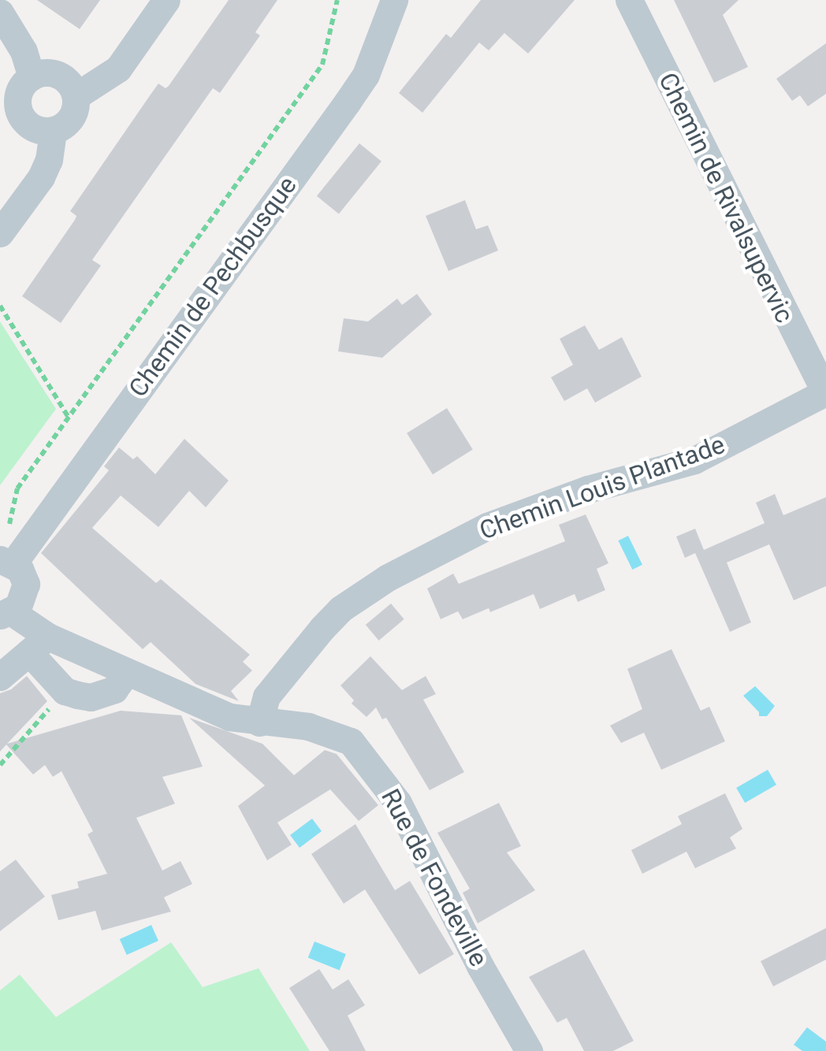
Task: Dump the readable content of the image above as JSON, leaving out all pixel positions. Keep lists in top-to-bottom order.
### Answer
{
  "streets": {
    "street": [
      "Chemin de Rivalsupervic",
      "Chemin de Pechbusque",
      "Chemin Louis Plantade",
      "Rue de Fondeville"
    ]
  },
  "crossings": [
    ["Chemin de Rivalsupervic", "Chemin Louis Plantade"],
    ["Chemin de Pechbusque", "Rue de Fondeville"],
    ["Chemin Louis Plantade", "Rue de Fondeville"]
  ]
}
